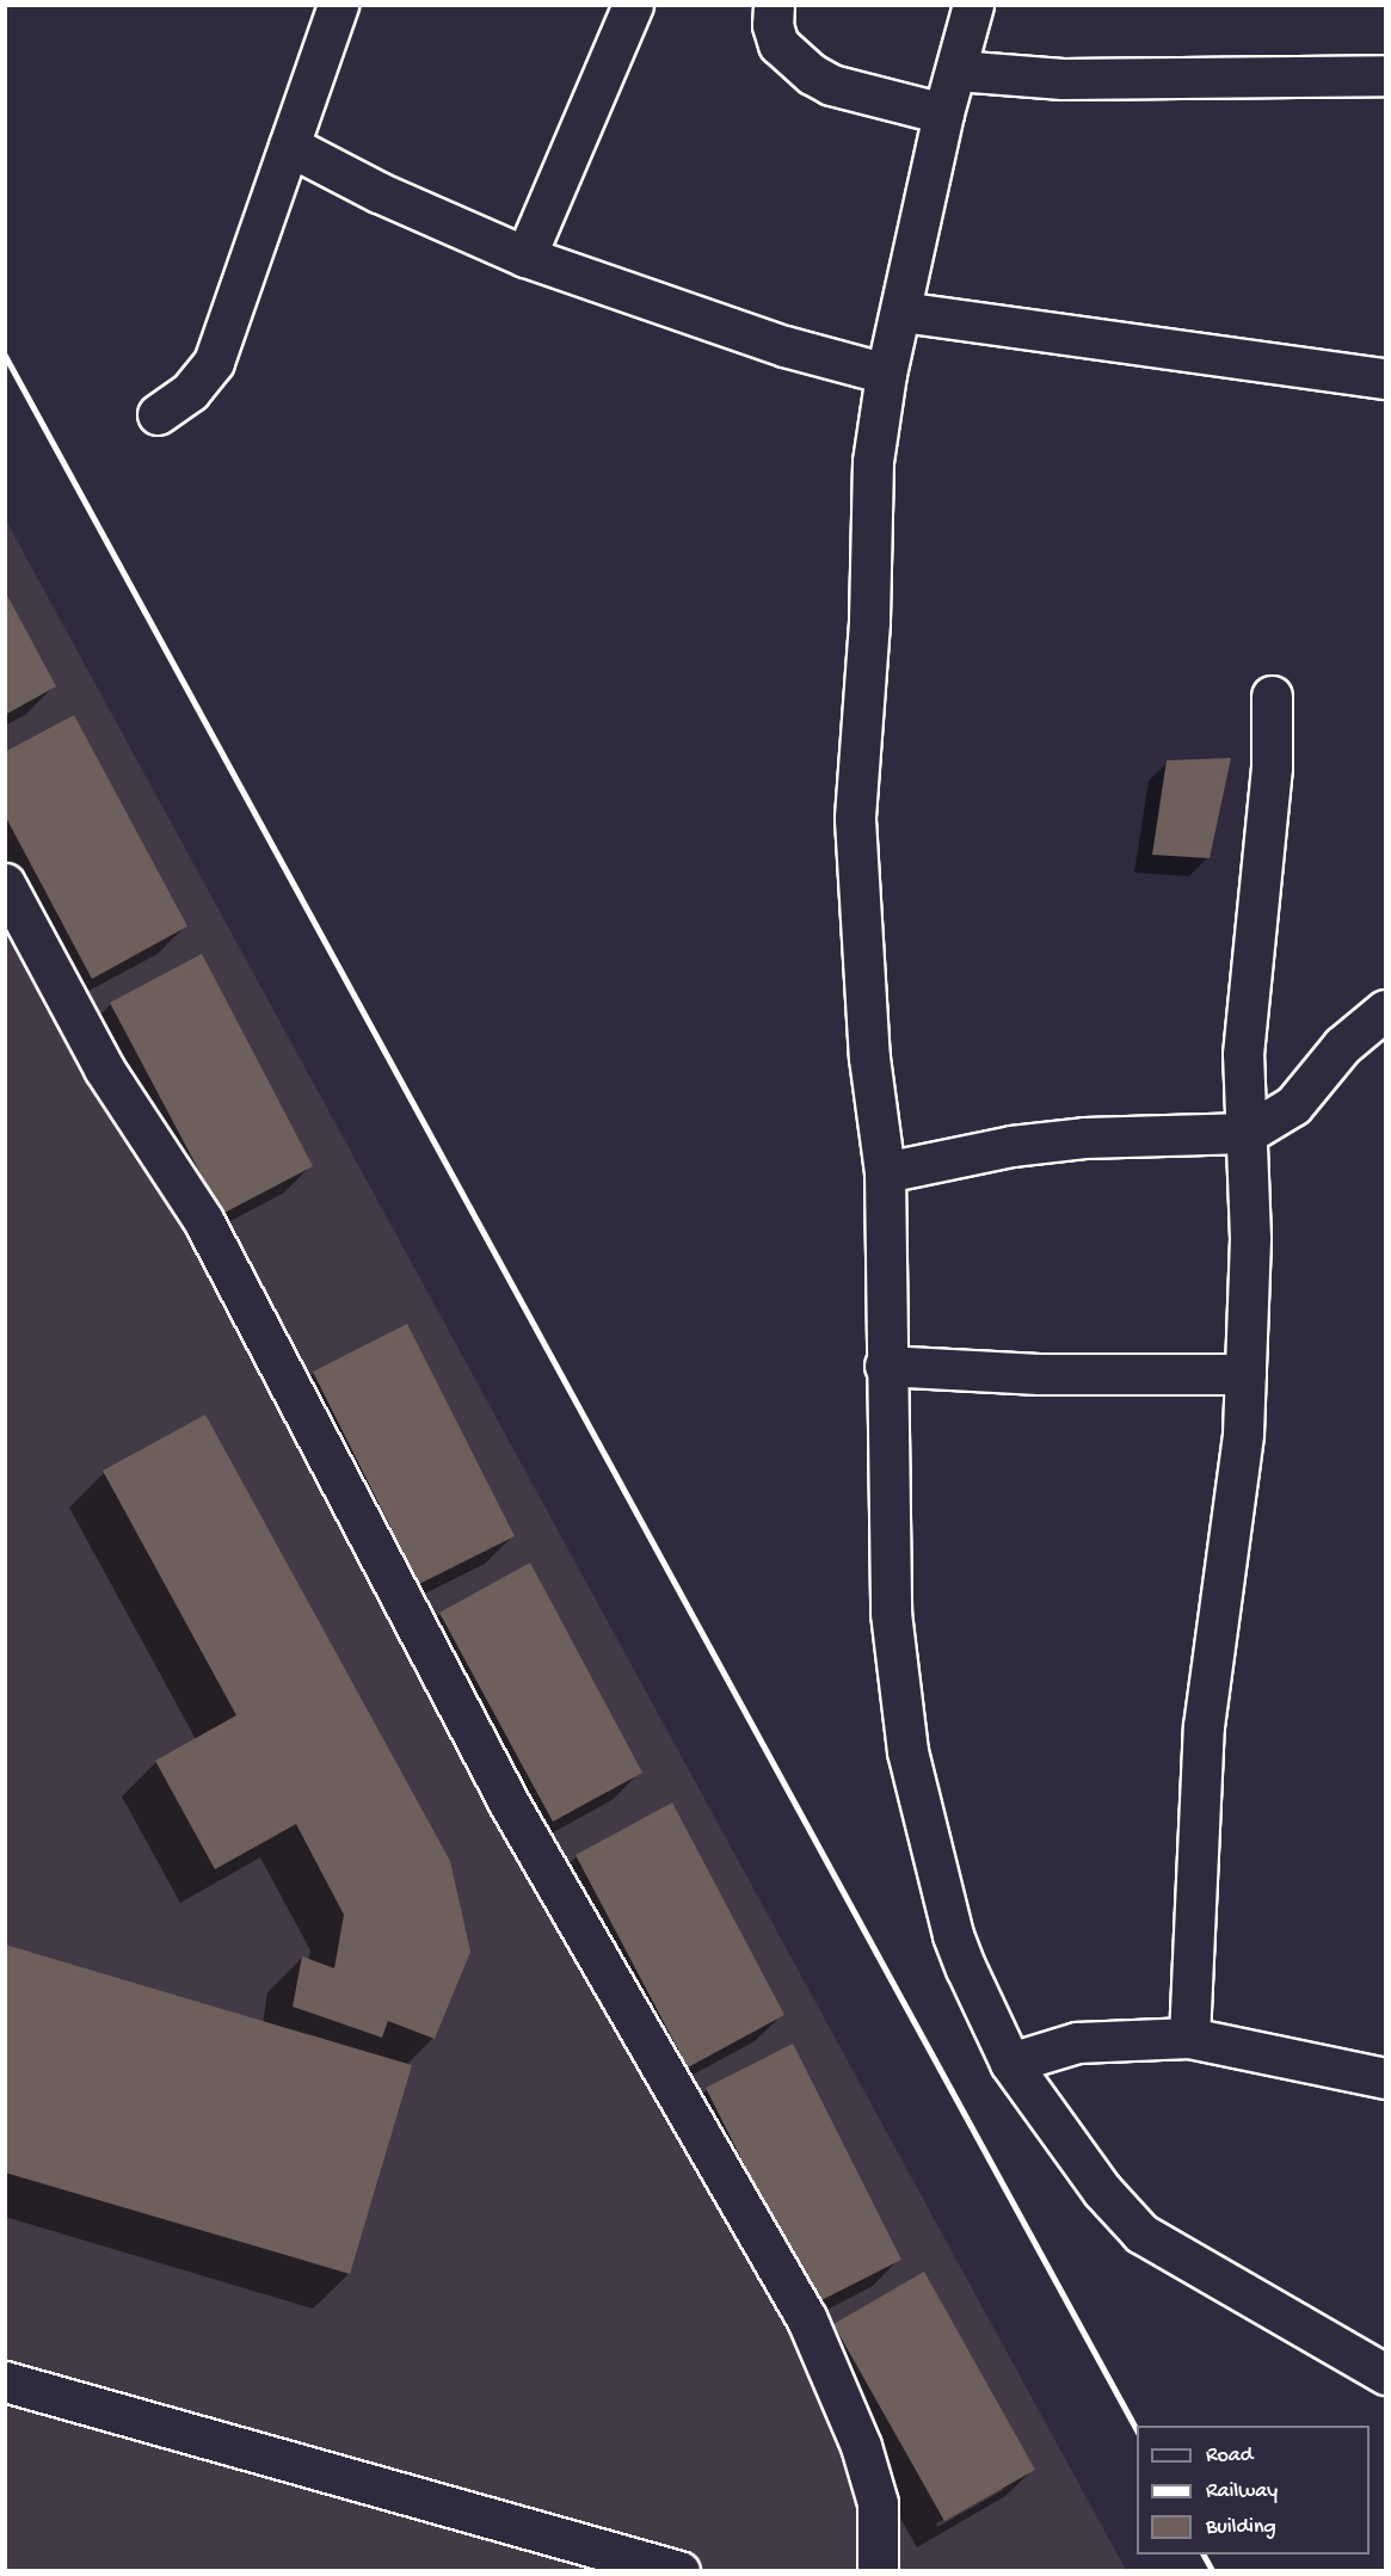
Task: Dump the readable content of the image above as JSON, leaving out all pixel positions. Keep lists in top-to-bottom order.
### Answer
{
  "legend": ["Road", "Railway", "Building"]
}
